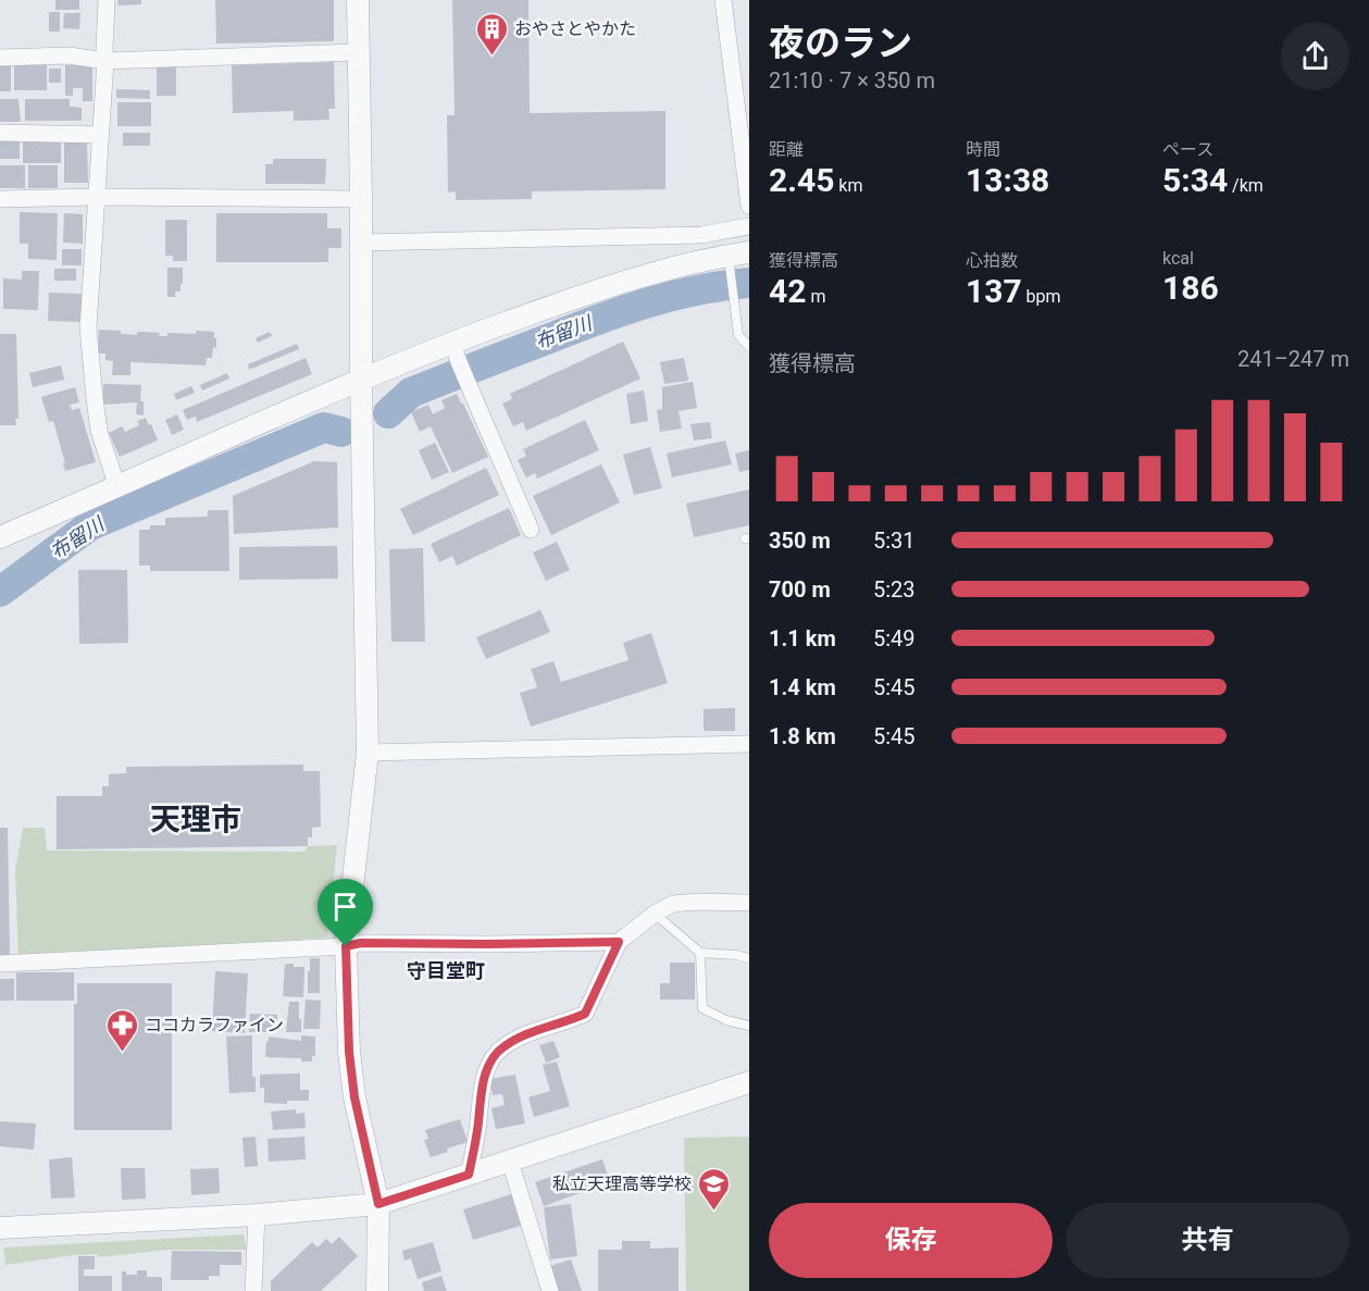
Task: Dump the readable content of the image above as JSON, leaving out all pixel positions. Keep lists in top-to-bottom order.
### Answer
{
  "districts": ["天理市", "守目堂町"],
  "water": ["布留川"],
  "places": {
    "building": ["おやさとやかた"],
    "pharmacy": ["ココカラファイン"],
    "school or university": ["私立天理高等学校"]
  },
  "page": {
    "heading": ["夜のラン", "21:10 · 7 × 350 m"],
    "stats": [
      ["距離", "2.45 km"],
      ["時間", "13:38"],
      ["ペース", "5:34 /km"],
      ["獲得標高", "42 m"],
      ["心拍数", "137 bpm"],
      ["kcal", "186"]
    ],
    "chart": ["獲得標高", "241–247 m"],
    "list": [
      {
        "name": "350 m",
        "note": "5:31"
      },
      {
        "name": "700 m",
        "note": "5:23"
      },
      {
        "name": "1.1 km",
        "note": "5:49"
      },
      {
        "name": "1.4 km",
        "note": "5:45"
      },
      {
        "name": "1.8 km",
        "note": "5:45"
      }
    ],
    "buttons": ["保存", "共有"]
  }
}
